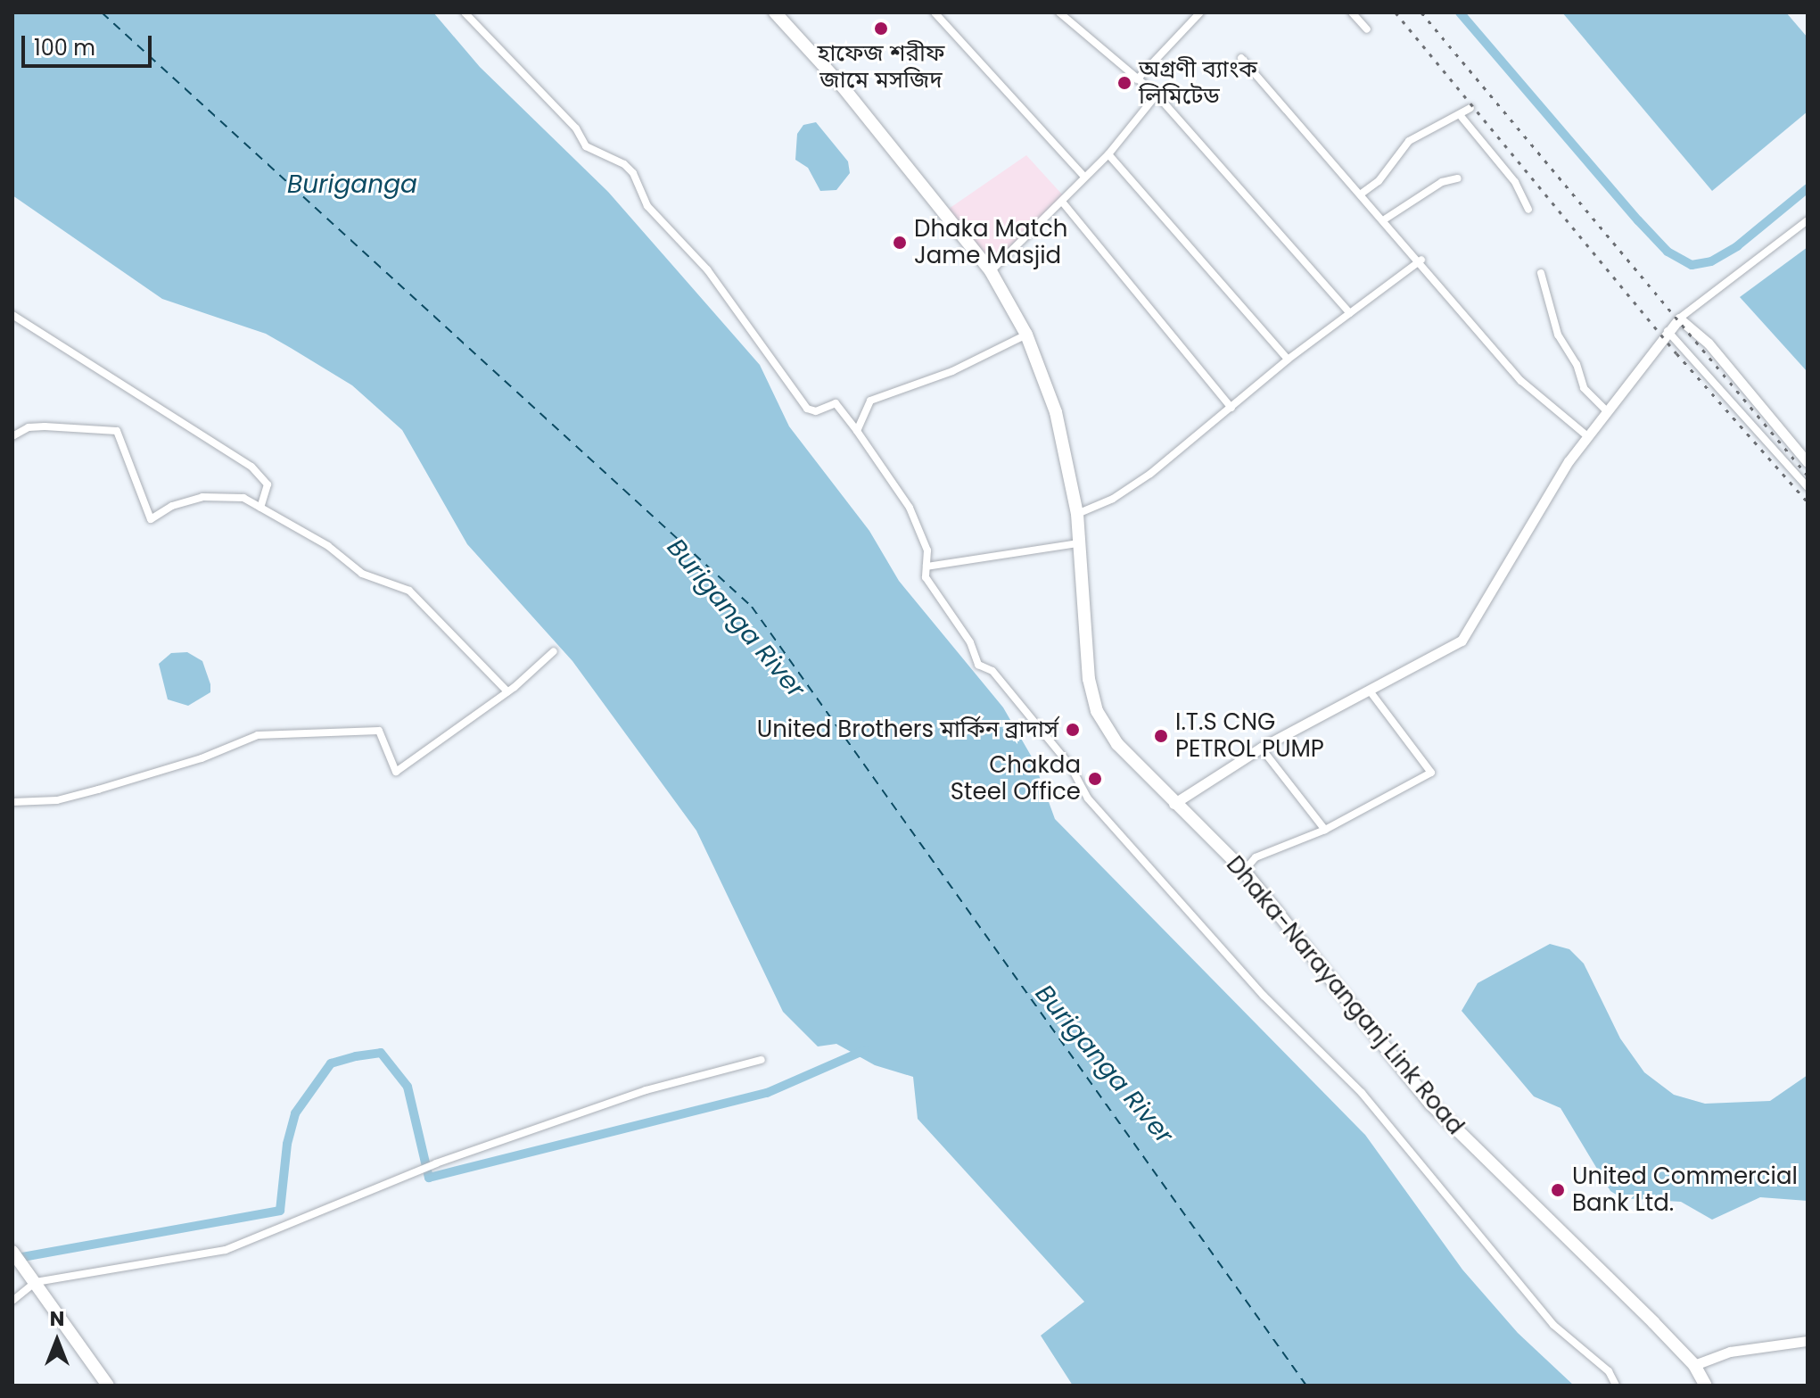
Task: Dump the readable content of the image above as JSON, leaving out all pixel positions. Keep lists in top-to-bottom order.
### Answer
{
  "streets": {
    "highway": ["Dhaka-Narayanganj Link Road"]
  },
  "water": ["Buriganga", "Buriganga River"],
  "places": [
    "হাফেজ শরীফ জামে মসজিদ",
    "অগ্রণী ব্যাংক লিমিটেড",
    "Dhaka Match Jame Masjid",
    "United Brothers মার্কিন ব্রাদার্স",
    "I.T.S CNG PETROL PUMP",
    "Chakda Steel Office",
    "United Commercial Bank Ltd."
  ],
  "scale_bar": "100 m",
  "north": "top"
}
